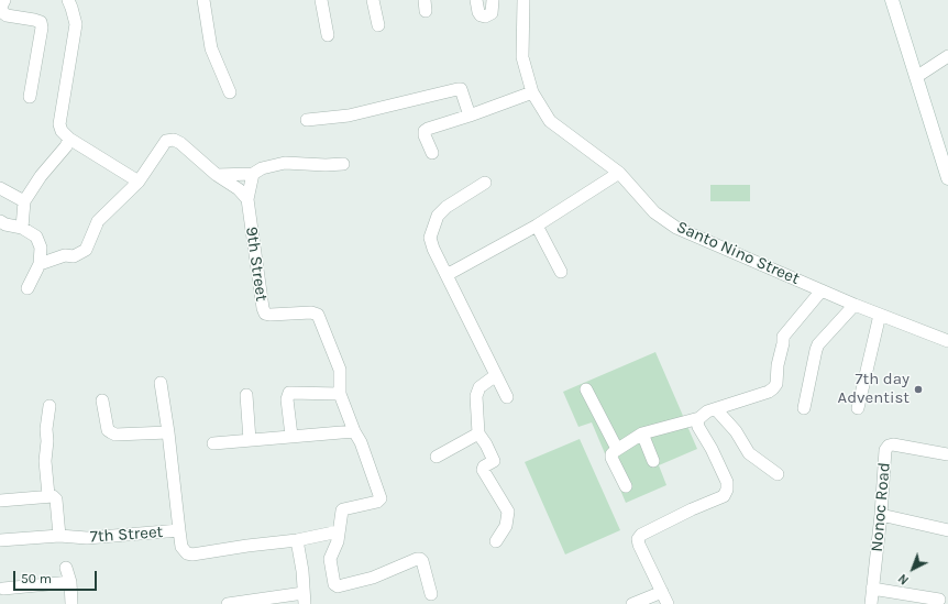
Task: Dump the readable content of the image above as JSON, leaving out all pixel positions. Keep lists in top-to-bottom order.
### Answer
{
  "streets": {
    "street": [
      "Santo Nino Street",
      "9th Street",
      "Nonoc Road",
      "7th Street"
    ]
  },
  "crossings": [
    ["9th Street", "7th Street"]
  ],
  "places": ["7th day Adventist"],
  "scale_bar": "50 m",
  "north": "bottom left"
}
